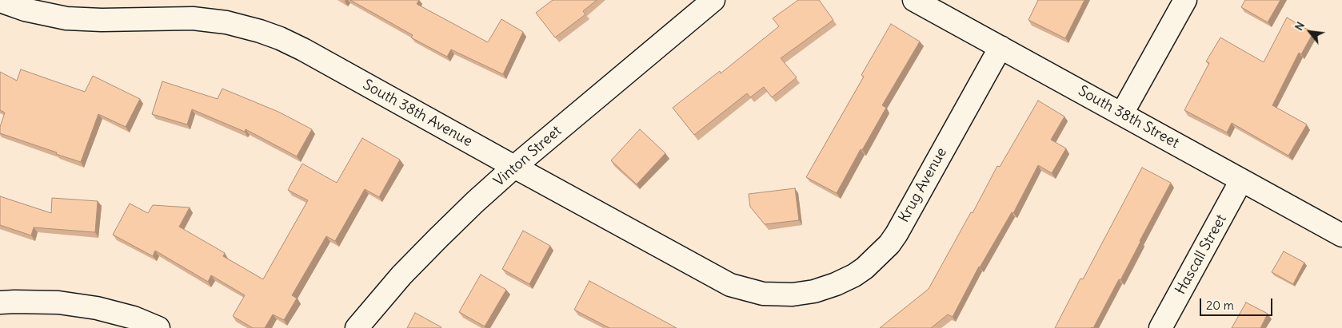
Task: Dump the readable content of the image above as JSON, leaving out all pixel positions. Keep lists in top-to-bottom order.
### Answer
{
  "streets": {
    "street": [
      "South 38th Avenue",
      "South 38th Street",
      "Vinton Street",
      "Krug Avenue",
      "Hascall Street"
    ]
  },
  "crossings": [
    ["South 38th Avenue", "Vinton Street"],
    ["South 38th Avenue", "Krug Avenue"],
    ["South 38th Street", "Krug Avenue"],
    ["South 38th Street", "Hascall Street"]
  ],
  "scale_bar": "20 m",
  "north": "top left"
}
